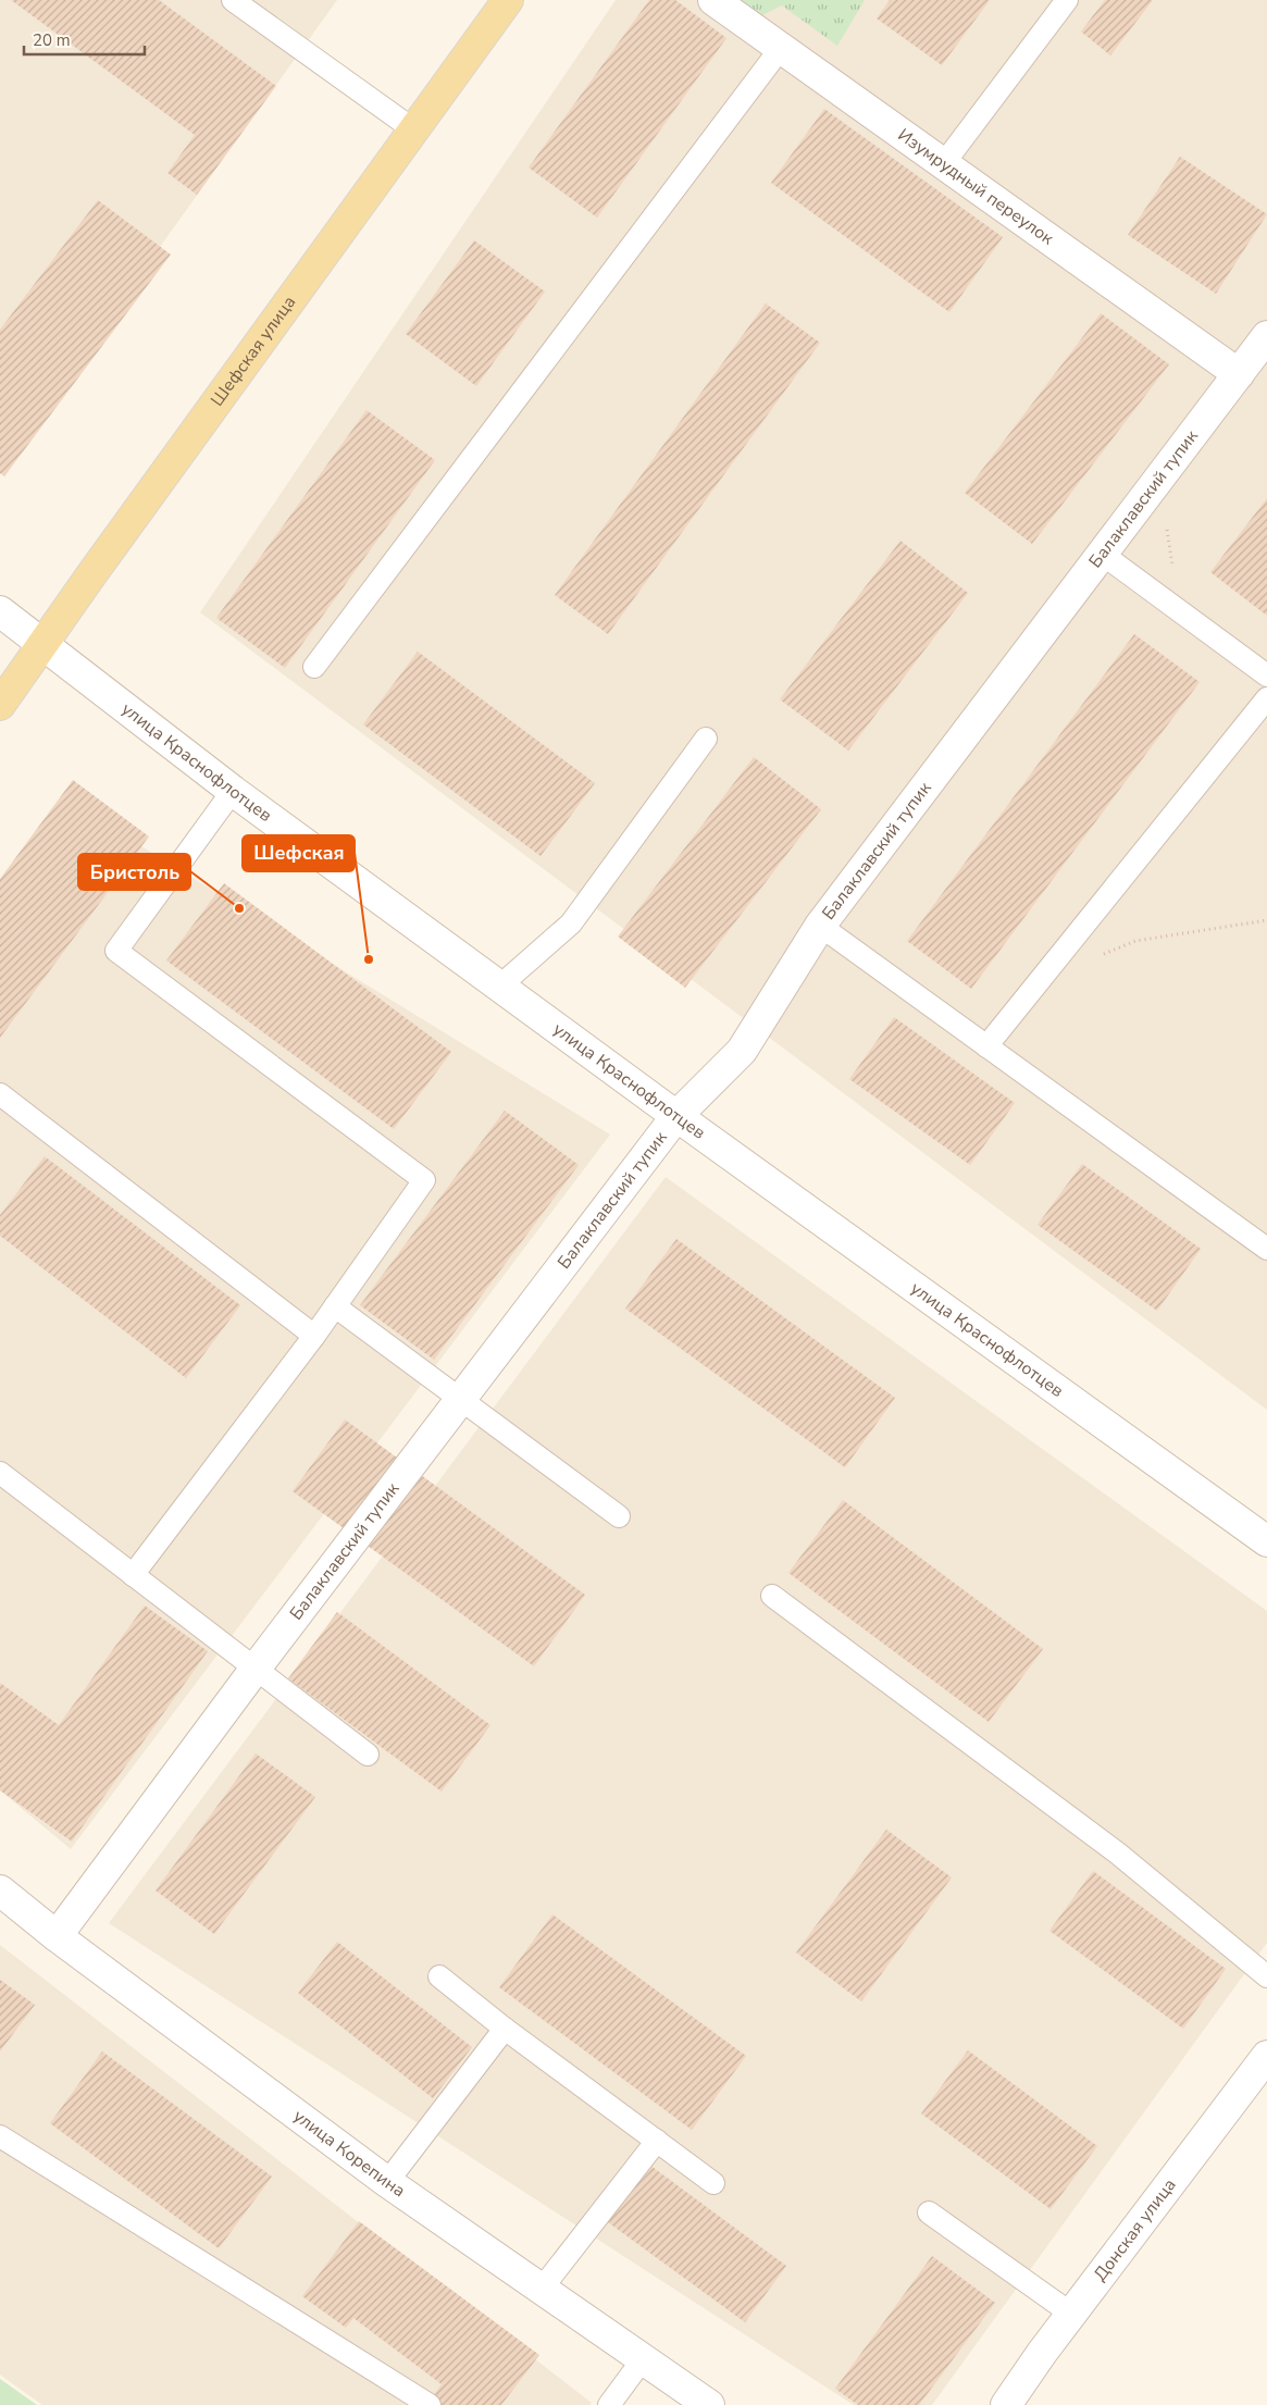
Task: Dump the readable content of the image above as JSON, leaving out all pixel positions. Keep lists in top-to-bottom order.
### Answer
{
  "streets": {
    "main road": ["Шефская улица"],
    "street": [
      "Изумрудный переулок",
      "Балаклавский тупик",
      "улица Краснофлотцев",
      "улица Корепина",
      "Донская улица"
    ]
  },
  "crossings": [
    ["Изумрудный переулок", "Балаклавский тупик"],
    ["Шефская улица", "улица Краснофлотцев"],
    ["Балаклавский тупик", "улица Краснофлотцев"],
    ["Балаклавский тупик", "улица Корепина"]
  ],
  "places": ["Бристоль", "Шефская"],
  "scale_bar": "20 m"
}
